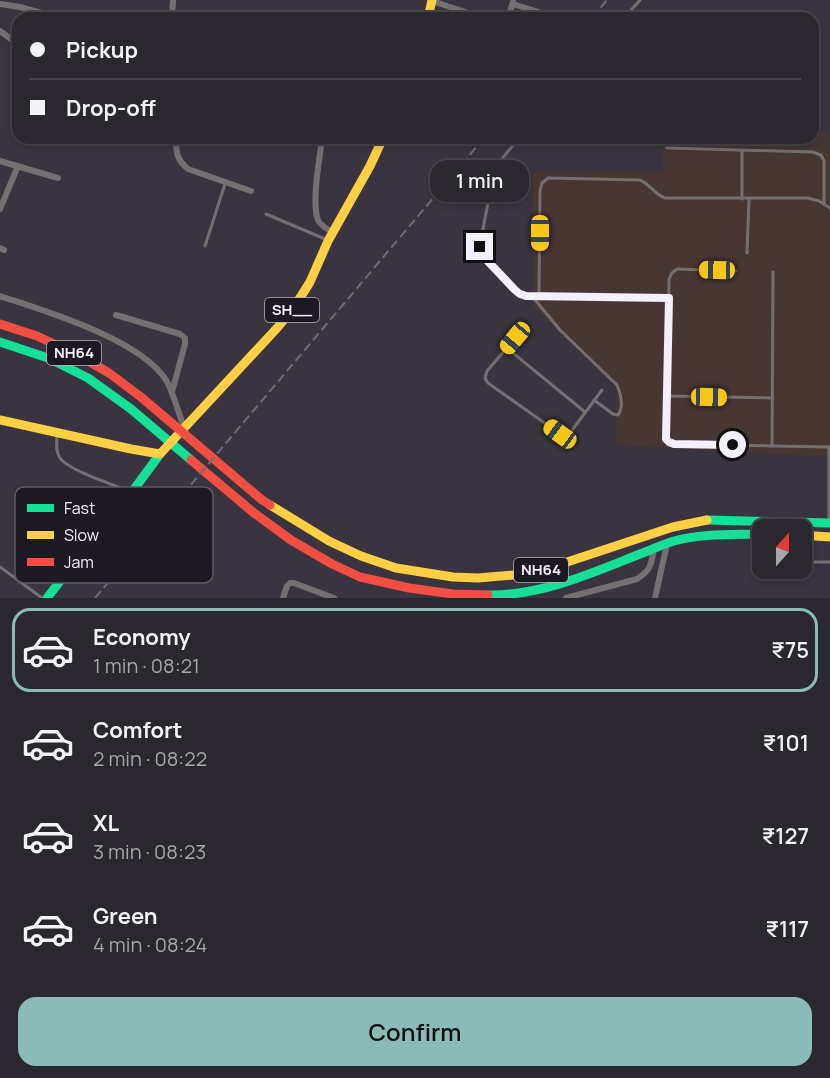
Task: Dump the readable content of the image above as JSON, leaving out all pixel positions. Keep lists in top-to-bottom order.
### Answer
{
  "streets": {
    "main road": ["SH__", "NH64"]
  },
  "legend": ["Fast", "Slow", "Jam"],
  "north": "top",
  "page": {
    "banner": ["Pickup", "Drop-off"],
    "bubble": "1 min",
    "list": [
      {
        "name": "Economy",
        "note": "1 min · 08:21",
        "value": "₹75"
      },
      {
        "name": "Comfort",
        "note": "2 min · 08:22",
        "value": "₹101"
      },
      {
        "name": "XL",
        "note": "3 min · 08:23",
        "value": "₹127"
      },
      {
        "name": "Green",
        "note": "4 min · 08:24",
        "value": "₹117"
      }
    ],
    "buttons": "Confirm"
  }
}
